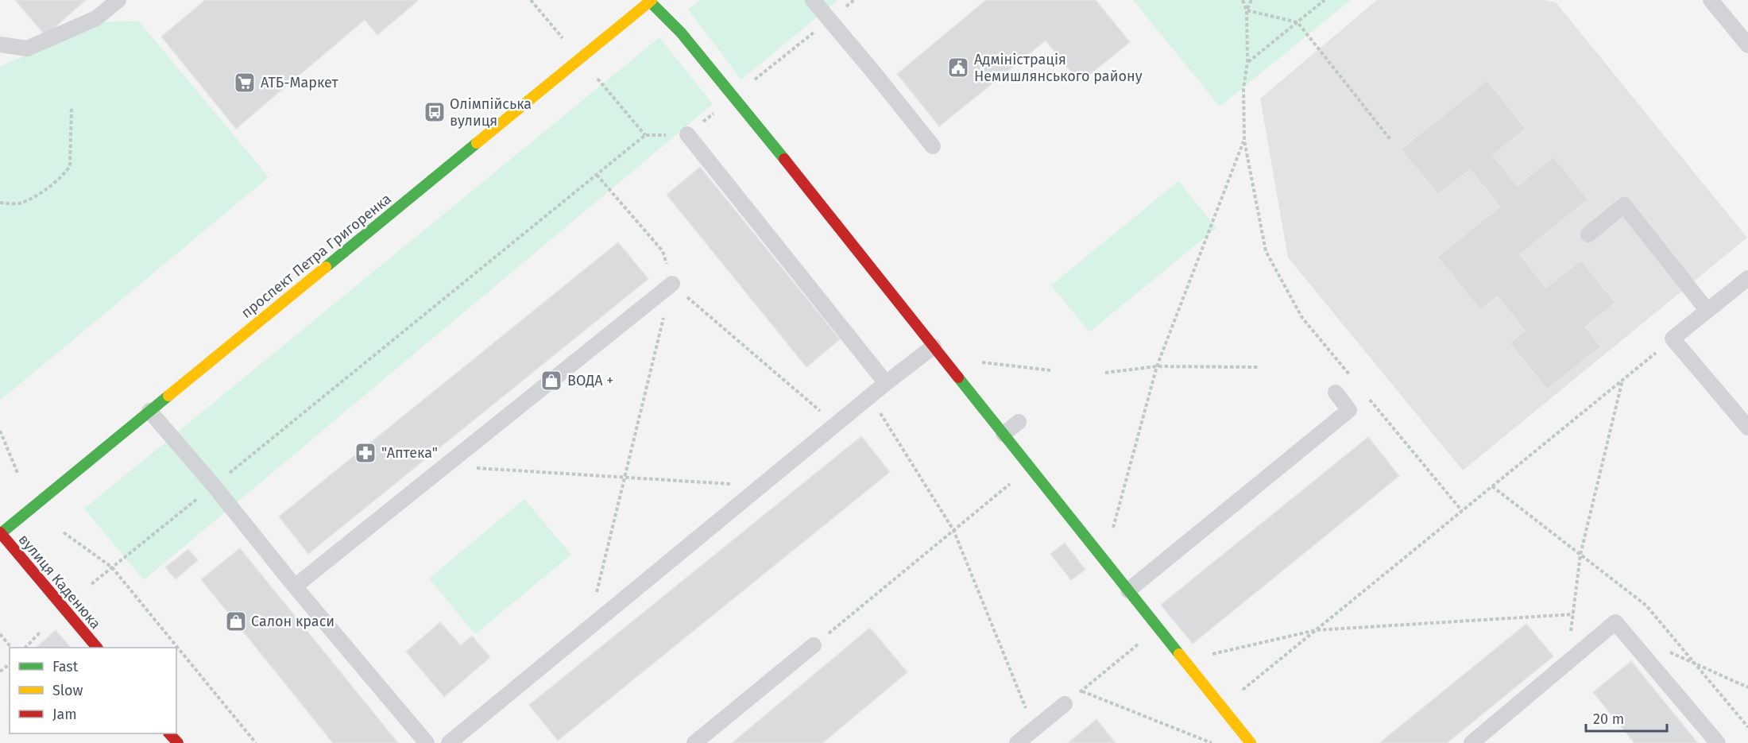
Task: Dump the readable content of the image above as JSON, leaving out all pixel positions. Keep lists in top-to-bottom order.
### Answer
{
  "streets": {
    "street": ["проспект Петра Григоренка", "вулиця Каденюка"]
  },
  "crossings": [
    ["проспект Петра Григоренка", "вулиця Каденюка"]
  ],
  "places": {
    "public building": ["Адміністрація Немишлянського району"],
    "supermarket": ["АТБ-Маркет"],
    "bus stop": ["Олімпійська вулиця"],
    "shop": ["ВОДА +", "Салон краси"],
    "pharmacy": ["\"Аптека\""]
  },
  "legend": ["Fast", "Slow", "Jam"],
  "scale_bar": "20 m"
}
